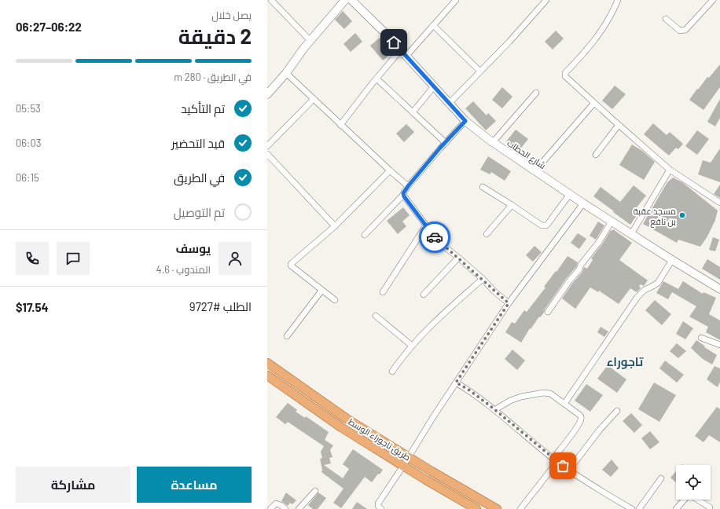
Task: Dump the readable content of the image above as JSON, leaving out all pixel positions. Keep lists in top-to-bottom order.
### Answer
{
  "streets": {
    "main road": ["طريق تاجوراء الوسط"],
    "street": ["شارع الحطاب"]
  },
  "districts": ["تاجوراء"],
  "places": ["مسجد عقبة بن نافع"],
  "page": {
    "heading": ["2 دقيقة", "يصل خلال", "06:22–06:27"],
    "panel": [
      "يوسف",
      "المندوب · 4.6",
      "الطلب #9727",
      "$17.54"
    ],
    "bar": "في الطريق · 280 m",
    "list": [
      ["تم التأكيد", "05:53"],
      ["قيد التحضير", "06:03"],
      ["في الطريق", "06:15"],
      "تم التوصيل"
    ],
    "buttons": ["مساعدة", "مشاركة"]
  }
}
